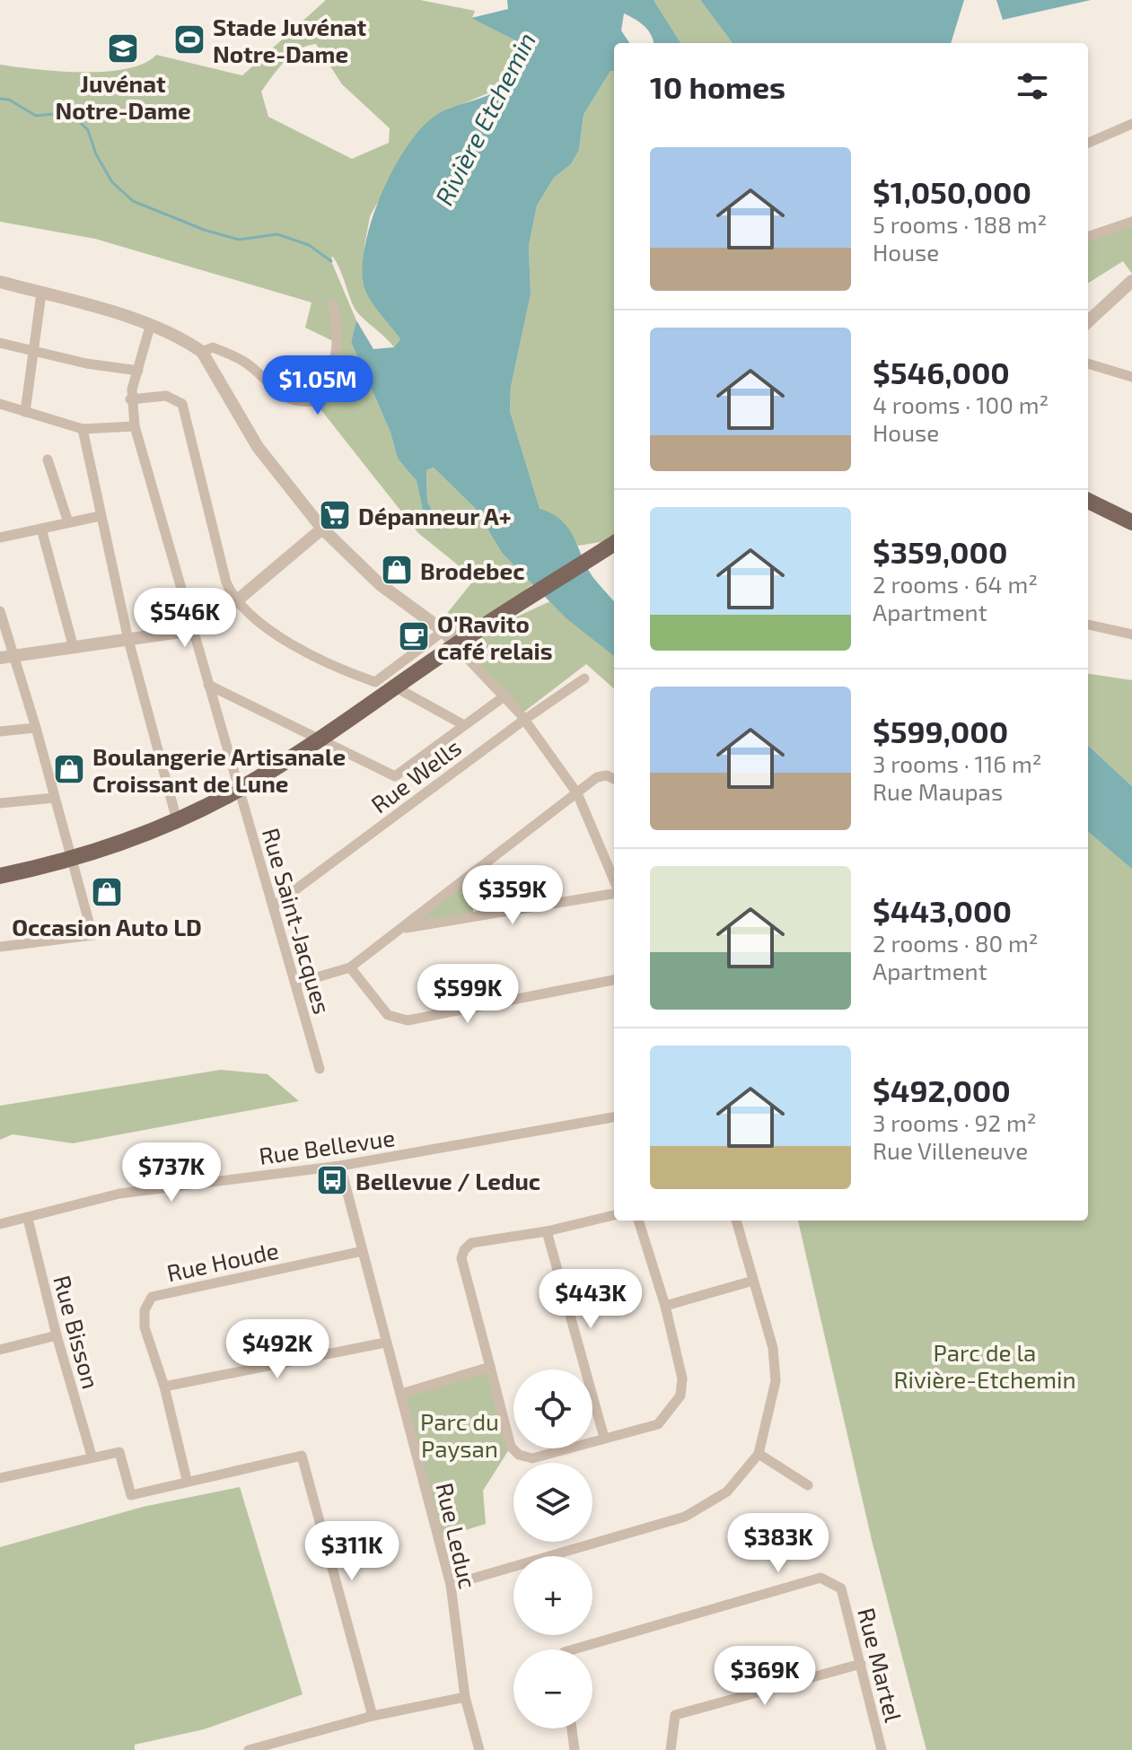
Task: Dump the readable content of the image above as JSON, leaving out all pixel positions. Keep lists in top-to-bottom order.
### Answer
{
  "streets": {
    "street": [
      "Rue Wells",
      "Rue Saint-Jacques",
      "Rue Bellevue",
      "Rue Houde",
      "Rue Bisson",
      "Rue Leduc",
      "Rue Martel"
    ]
  },
  "crossings": [
    ["Rue Wells", "Rue Saint-Jacques"],
    ["Rue Bellevue", "Rue Bisson"],
    ["Rue Bellevue", "Rue Leduc"],
    ["Rue Houde", "Rue Leduc"]
  ],
  "water": ["Rivière Etchemin"],
  "parks": ["Parc de la Rivière-Etchemin", "Parc du Paysan"],
  "places": {
    "sports": ["Stade Juvénat Notre-Dame"],
    "school or university": ["Juvénat Notre-Dame"],
    "supermarket": ["Dépanneur A+"],
    "shop": ["Brodebec", "Boulangerie Artisanale Croissant de Lune", "Occasion Auto LD"],
    "cafe": ["O'Ravito café relais"],
    "bus stop": ["Bellevue / Leduc"]
  },
  "page": {
    "heading": "10 homes",
    "list": [
      {
        "name": "$1,050,000",
        "note": "5 rooms · 188 m² · House"
      },
      {
        "name": "$546,000",
        "note": "4 rooms · 100 m² · House"
      },
      {
        "name": "$359,000",
        "note": "2 rooms · 64 m² · Apartment"
      },
      {
        "name": "$599,000",
        "note": "3 rooms · 116 m² · Rue Maupas"
      },
      {
        "name": "$443,000",
        "note": "2 rooms · 80 m² · Apartment"
      },
      {
        "name": "$492,000",
        "note": "3 rooms · 92 m² · Rue Villeneuve"
      }
    ],
    "price": [
      "$1.05M",
      "$546K",
      "$359K",
      "$599K",
      "$737K",
      "$443K",
      "$492K",
      "$383K",
      "$311K",
      "$369K"
    ],
    "map_buttons": ["+", "−"]
  }
}
